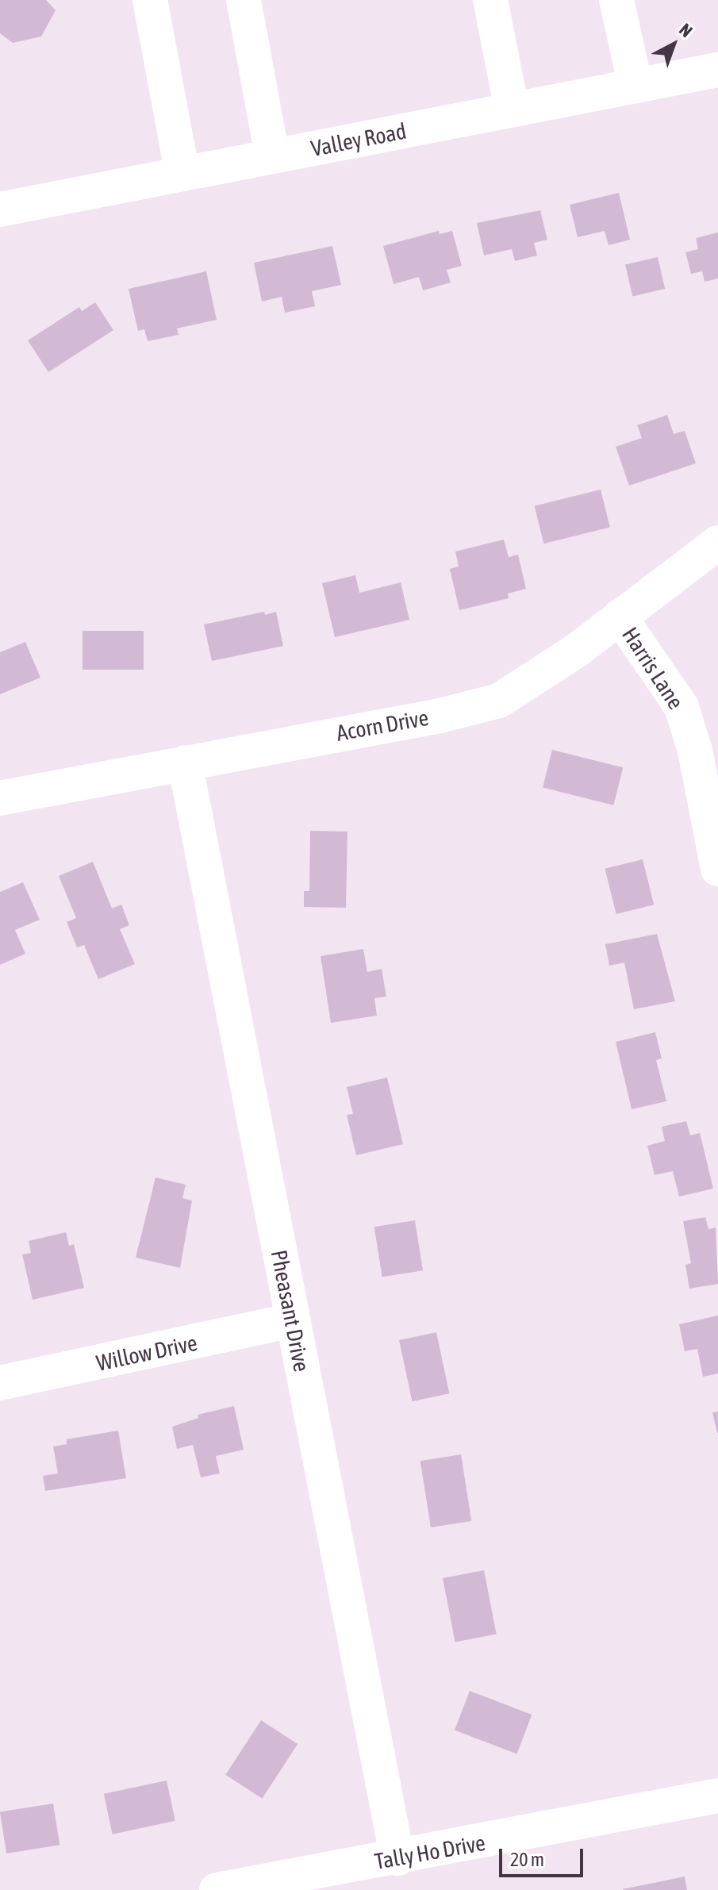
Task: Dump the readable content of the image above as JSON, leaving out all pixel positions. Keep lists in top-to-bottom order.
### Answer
{
  "streets": {
    "street": [
      "Valley Road",
      "Harris Lane",
      "Acorn Drive",
      "Pheasant Drive",
      "Willow Drive",
      "Tally Ho Drive"
    ]
  },
  "crossings": [
    ["Harris Lane", "Acorn Drive"],
    ["Acorn Drive", "Pheasant Drive"],
    ["Pheasant Drive", "Willow Drive"],
    ["Pheasant Drive", "Tally Ho Drive"]
  ],
  "scale_bar": "20 m",
  "north": "top right"
}
